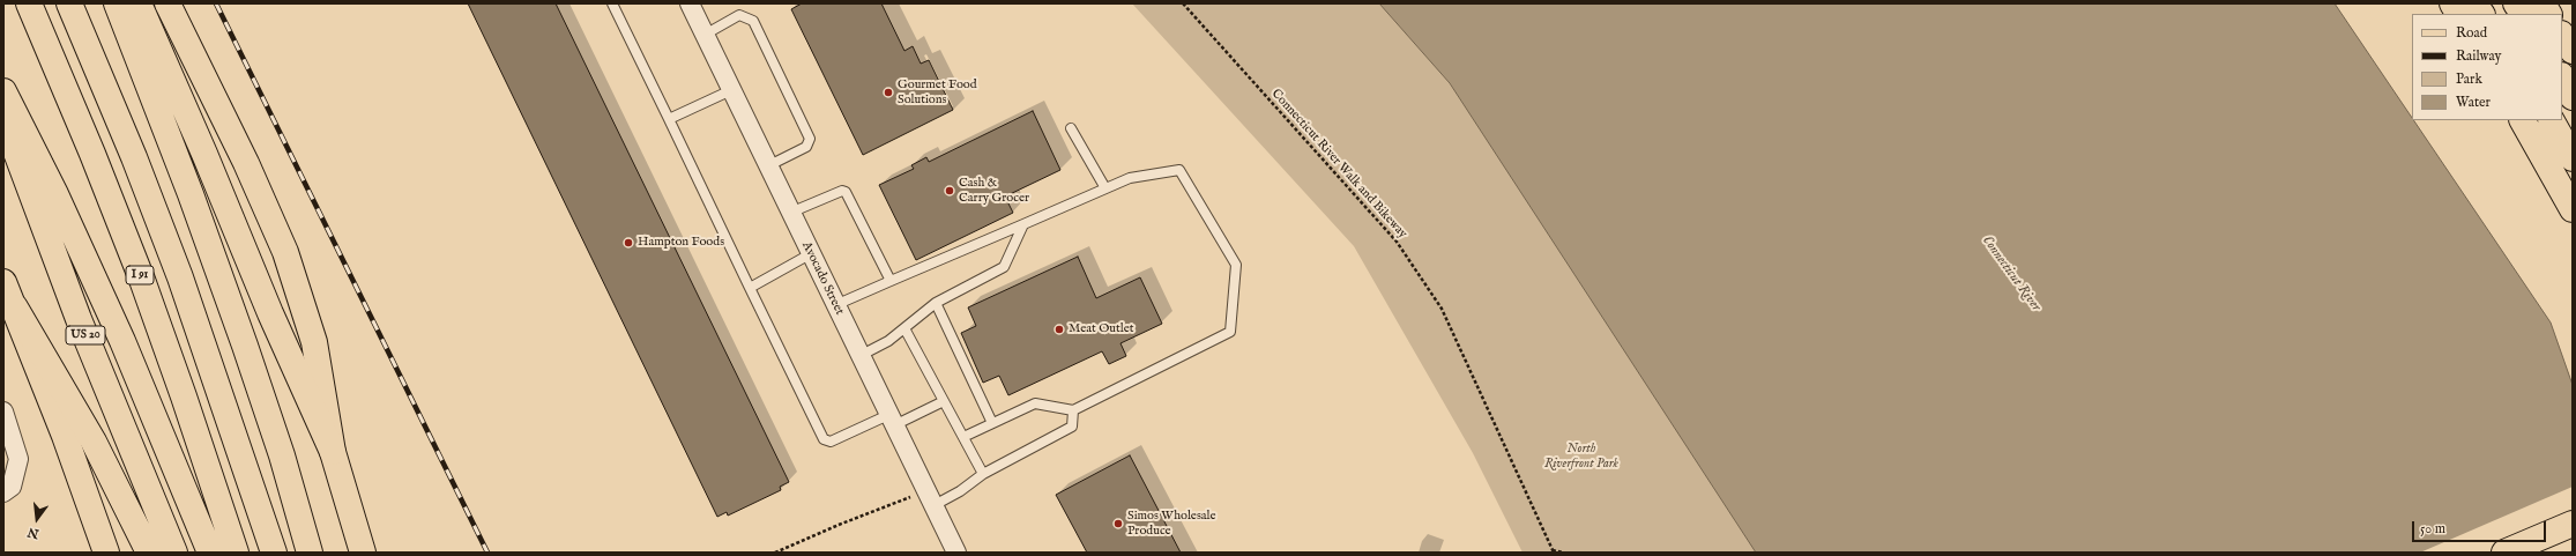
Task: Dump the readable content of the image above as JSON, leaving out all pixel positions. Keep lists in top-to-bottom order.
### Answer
{
  "streets": {
    "main road": ["I 91", "US 20"],
    "street": ["Avocado Street"],
    "path": ["Connecticut River Walk and Bikeway"]
  },
  "water": ["Connecticut River"],
  "parks": ["North Riverfront Park"],
  "places": [
    "Gourmet Food Solutions",
    "Cash & Carry Grocer",
    "Hampton Foods",
    "Meat Outlet",
    "Simos Wholesale Produce"
  ],
  "legend": [
    "Road",
    "Railway",
    "Park",
    "Water"
  ],
  "scale_bar": "50 m",
  "north": "bottom"
}
